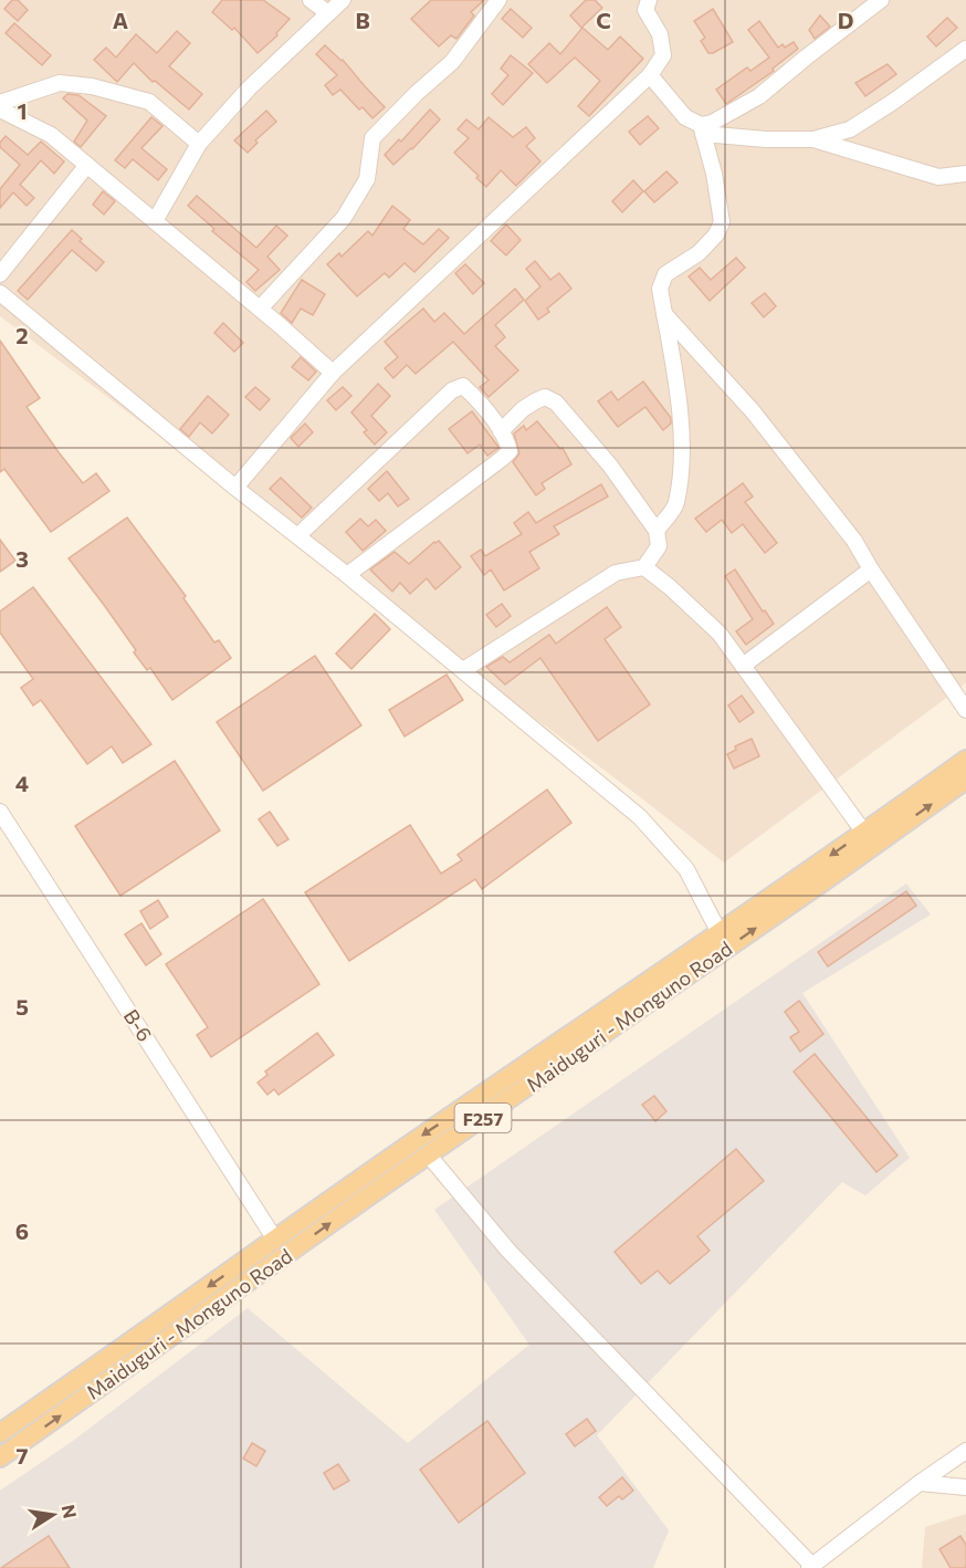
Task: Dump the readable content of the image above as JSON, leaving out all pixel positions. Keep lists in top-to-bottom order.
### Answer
{
  "streets": {
    "main road": ["Maiduguri - Monguno Road", "F257"],
    "street": ["B-6"]
  },
  "crossings": [
    ["Maiduguri - Monguno Road", "B-6"]
  ],
  "north": "right",
  "grid": {
    "columns": [
      "A",
      "B",
      "C",
      "D"
    ],
    "rows": [
      "1",
      "2",
      "3",
      "4",
      "5",
      "6",
      "7"
    ]
  }
}
